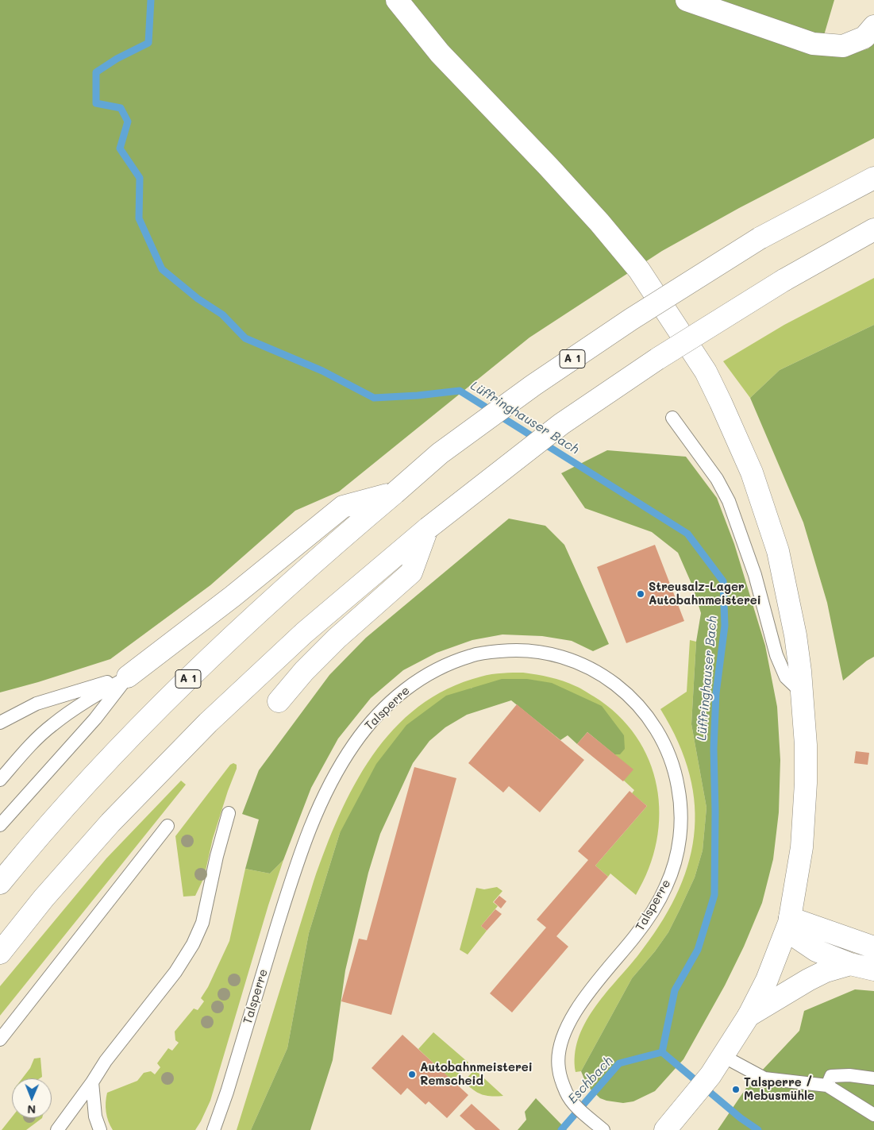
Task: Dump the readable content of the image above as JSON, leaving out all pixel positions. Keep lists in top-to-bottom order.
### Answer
{
  "streets": {
    "main road": ["A 1"],
    "lane": ["Talsperre"]
  },
  "water": ["Lüffringhauser Bach", "Eschbach"],
  "places": ["Streusalz-Lager Autobahnmeisterei", "Autobahnmeisterei Remscheid", "Talsperre / Mebusmühle"],
  "north": "bottom"
}
